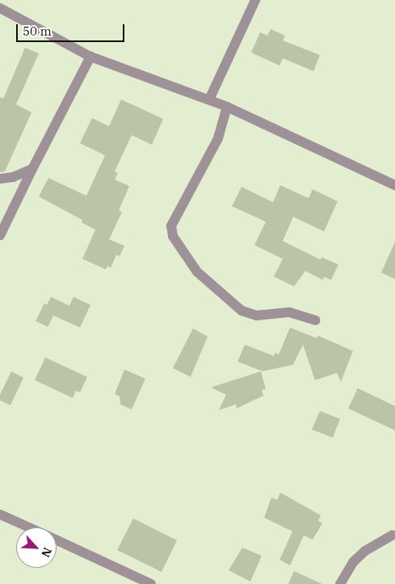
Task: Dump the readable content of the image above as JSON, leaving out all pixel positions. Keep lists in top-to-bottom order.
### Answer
{
  "scale_bar": "50 m",
  "north": "bottom right"
}
